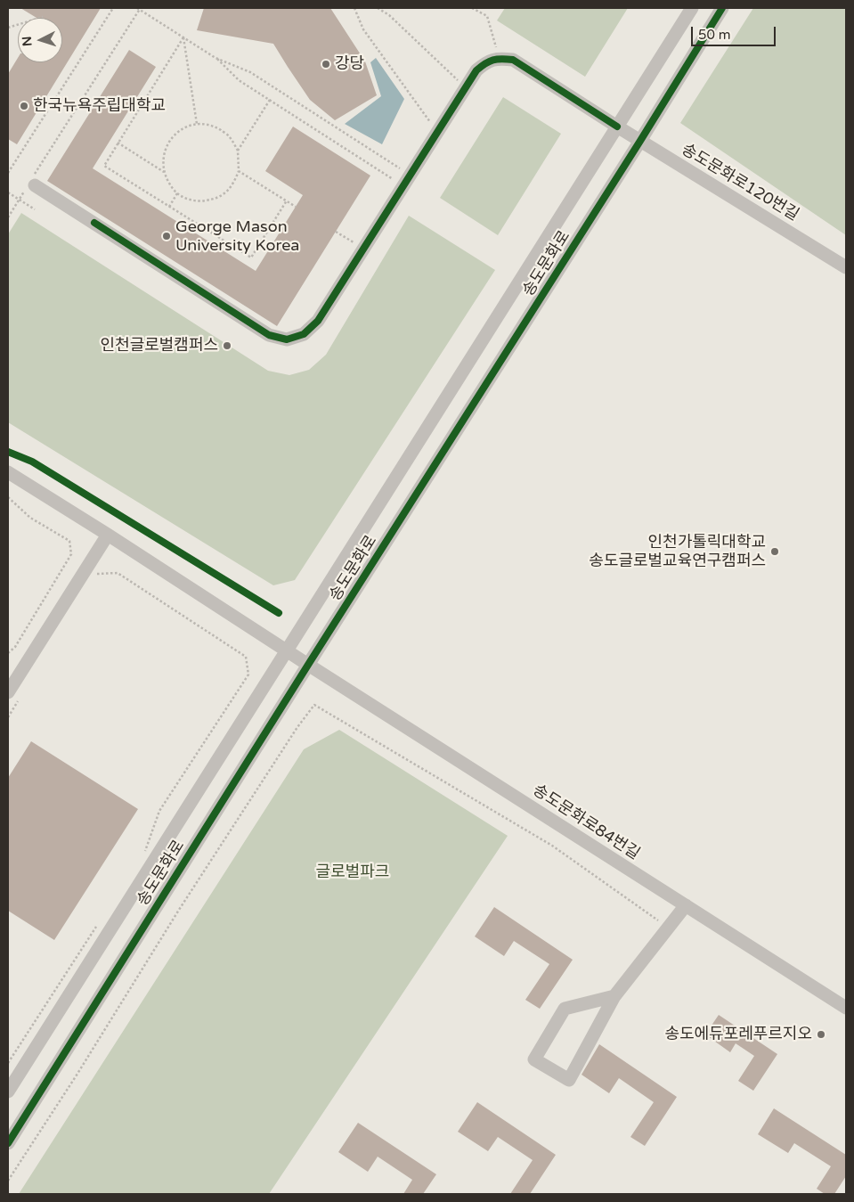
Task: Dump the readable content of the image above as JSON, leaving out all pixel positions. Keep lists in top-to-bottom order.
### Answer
{
  "streets": {
    "street": ["송도문화로120번길", "송도문화로", "송도문화로84번길"]
  },
  "crossings": [
    ["송도문화로120번길", "송도문화로"],
    ["송도문화로", "송도문화로84번길"]
  ],
  "parks": ["글로벌파크"],
  "places": [
    "강당",
    "한국뉴욕주립대학교",
    "George Mason University Korea",
    "인천글로벌캠퍼스",
    "인천가톨릭대학교 송도글로벌교육연구캠퍼스",
    "송도에듀포레푸르지오"
  ],
  "scale_bar": "50 m",
  "north": "left"
}
